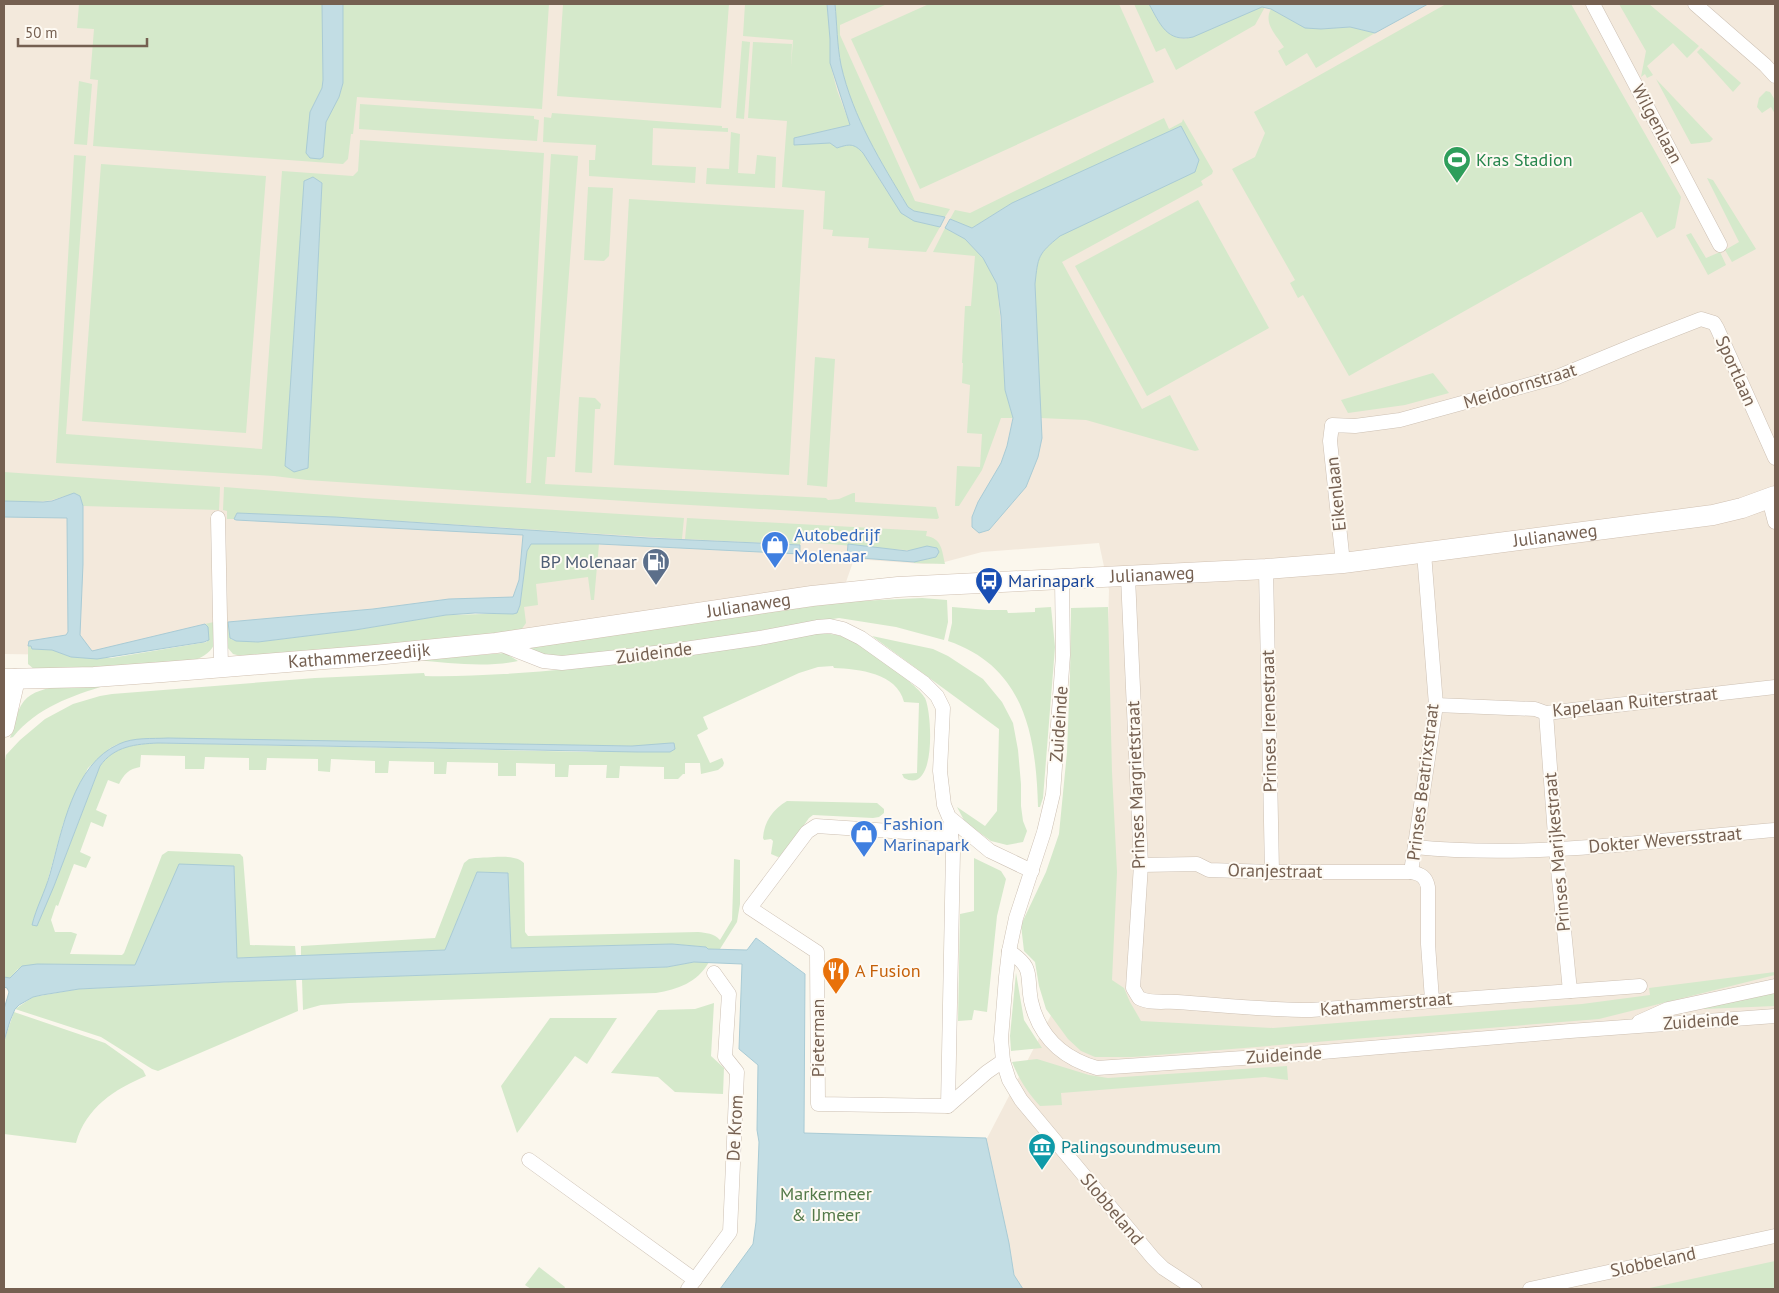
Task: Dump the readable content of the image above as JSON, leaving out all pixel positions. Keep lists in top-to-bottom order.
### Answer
{
  "streets": {
    "main road": ["Julianaweg", "Kathammerzeedijk"],
    "street": [
      "Wilgenlaan",
      "Sportlaan",
      "Meidoornstraat",
      "Eikenlaan",
      "Zuideinde",
      "Kapelaan Ruiterstraat",
      "Prinses Irenestraat",
      "Prinses Beatrixstraat",
      "Prinses Margrietstraat",
      "Dokter Weversstraat",
      "Prinses Marijkestraat",
      "Oranjestraat",
      "Kathammerstraat",
      "Pieterman",
      "De Krom",
      "Slobbeland"
    ]
  },
  "crossings": [
    ["Sportlaan", "Meidoornstraat"],
    ["Meidoornstraat", "Eikenlaan"],
    ["Eikenlaan", "Julianaweg"],
    ["Julianaweg", "Zuideinde"],
    ["Julianaweg", "Kathammerzeedijk"],
    ["Julianaweg", "Prinses Irenestraat"],
    ["Julianaweg", "Prinses Beatrixstraat"],
    ["Julianaweg", "Prinses Margrietstraat"],
    ["Zuideinde", "Kathammerzeedijk"],
    ["Zuideinde", "Slobbeland"],
    ["Kapelaan Ruiterstraat", "Prinses Beatrixstraat"],
    ["Kapelaan Ruiterstraat", "Prinses Marijkestraat"],
    ["Prinses Irenestraat", "Oranjestraat"],
    ["Prinses Beatrixstraat", "Dokter Weversstraat"],
    ["Prinses Beatrixstraat", "Oranjestraat"],
    ["Prinses Beatrixstraat", "Kathammerstraat"],
    ["Prinses Margrietstraat", "Oranjestraat"],
    ["Prinses Margrietstraat", "Kathammerstraat"],
    ["Dokter Weversstraat", "Prinses Marijkestraat"],
    ["Prinses Marijkestraat", "Kathammerstraat"]
  ],
  "parks": ["Markermeer & IJmeer"],
  "places": {
    "sports": ["Kras Stadion"],
    "shop": ["Autobedrijf Molenaar", "Fashion Marinapark"],
    "fuel station": ["BP Molenaar"],
    "bus stop": ["Marinapark"],
    "restaurant": ["A Fusion"],
    "museum": ["Palingsoundmuseum"]
  },
  "scale_bar": "50 m"
}
